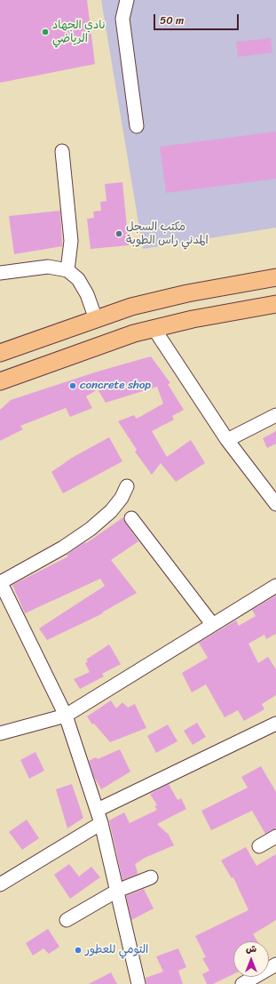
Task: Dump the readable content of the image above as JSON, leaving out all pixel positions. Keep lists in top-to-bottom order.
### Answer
{
  "places": [
    "نادي الجهاد الرياضي",
    "مكتب السجل المدني راس الطوبة",
    "concrete shop",
    "التومي للعطور"
  ],
  "scale_bar": "50 m",
  "north": "top"
}
